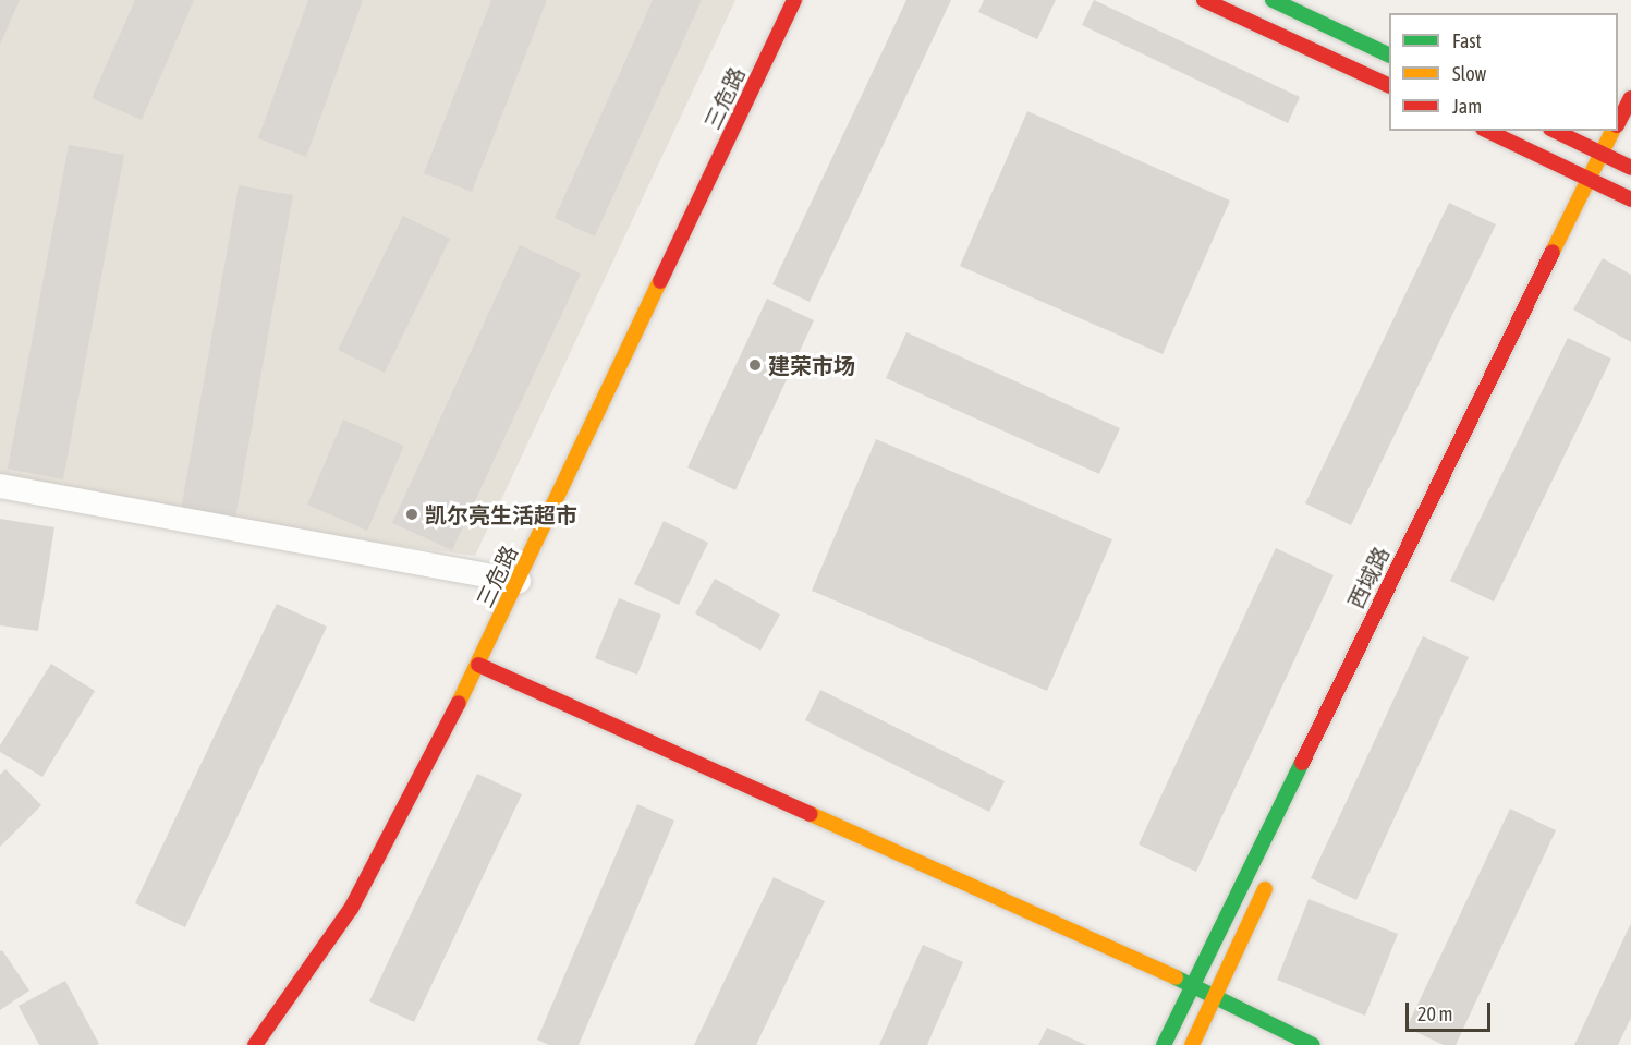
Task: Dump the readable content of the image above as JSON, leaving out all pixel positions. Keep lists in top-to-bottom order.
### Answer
{
  "streets": {
    "street": ["三危路", "西域路"]
  },
  "places": ["建荣市场", "凯尔亮生活超市"],
  "legend": ["Fast", "Slow", "Jam"],
  "scale_bar": "20 m"
}
